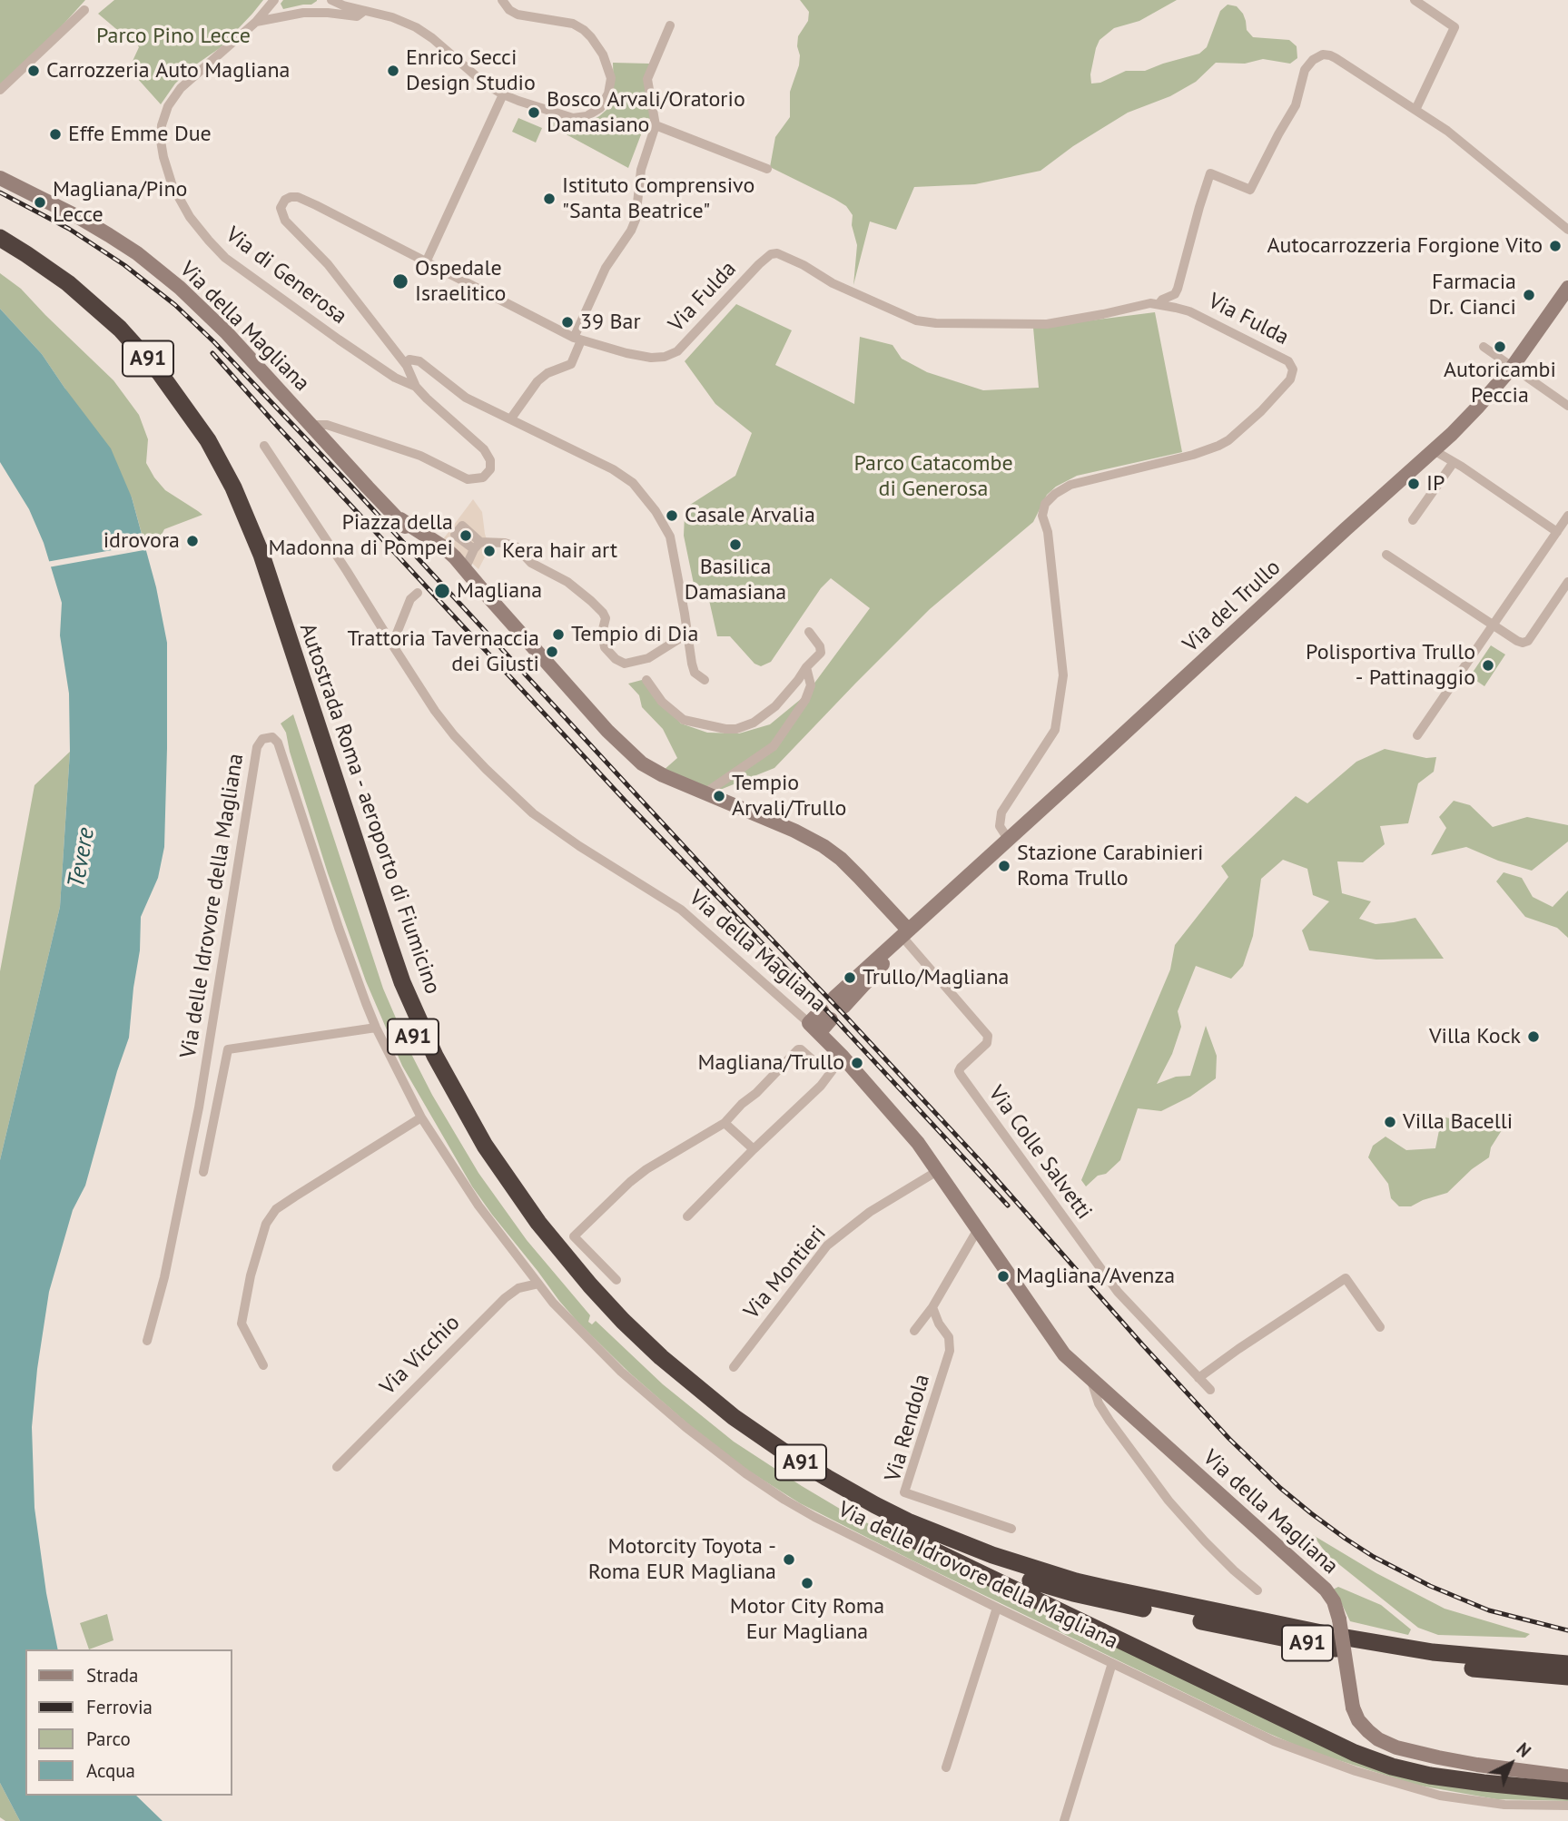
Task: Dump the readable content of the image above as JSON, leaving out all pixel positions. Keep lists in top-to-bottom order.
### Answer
{
  "streets": {
    "highway": ["A91", "Autostrada Roma - aeroporto di Fiumicino"],
    "main road": ["Via della Magliana", "Via del Trullo"],
    "street": [
      "Via di Generosa",
      "Via Fulda",
      "Via delle Idrovore della Magliana",
      "Via Colle Salvetti",
      "Via Montieri",
      "Via Vicchio",
      "Via Rendola"
    ]
  },
  "crossings": [
    ["Via di Generosa", "Via Fulda"],
    ["Via di Generosa", "Via della Magliana"],
    ["Via Fulda", "Via del Trullo"],
    ["Via della Magliana", "Via Montieri"],
    ["Via del Trullo", "Via Colle Salvetti"],
    ["Via delle Idrovore della Magliana", "Via Vicchio"]
  ],
  "water": ["Tevere"],
  "parks": ["Parco Pino Lecce", "Parco Catacombe di Generosa"],
  "places": [
    "Carrozzeria Auto Magliana",
    "Enrico Secci Design Studio",
    "Bosco Arvali/Oratorio Damasiano",
    "Effe Emme Due",
    "Istituto Comprensivo \"Santa Beatrice\"",
    "Magliana/Pino Lecce",
    "Autocarrozzeria Forgione Vito",
    "Ospedale Israelitico",
    "Farmacia Dr. Cianci",
    "39 Bar",
    "Autoricambi Peccia",
    "IP",
    "Casale Arvalia",
    "Piazza della Madonna di Pompei",
    "idrovora",
    "Basilica Damasiana",
    "Kera hair art",
    "Magliana",
    "Tempio di Dia",
    "Trattoria Tavernaccia dei Giusti",
    "Polisportiva Trullo - Pattinaggio",
    "Tempio Arvali/Trullo",
    "Stazione Carabinieri Roma Trullo",
    "Trullo/Magliana",
    "Villa Kock",
    "Magliana/Trullo",
    "Villa Bacelli",
    "Magliana/Avenza",
    "Motorcity Toyota - Roma EUR Magliana",
    "Motor City Roma Eur Magliana"
  ],
  "legend": [
    "Strada",
    "Ferrovia",
    "Parco",
    "Acqua"
  ],
  "north": "top right"
}
